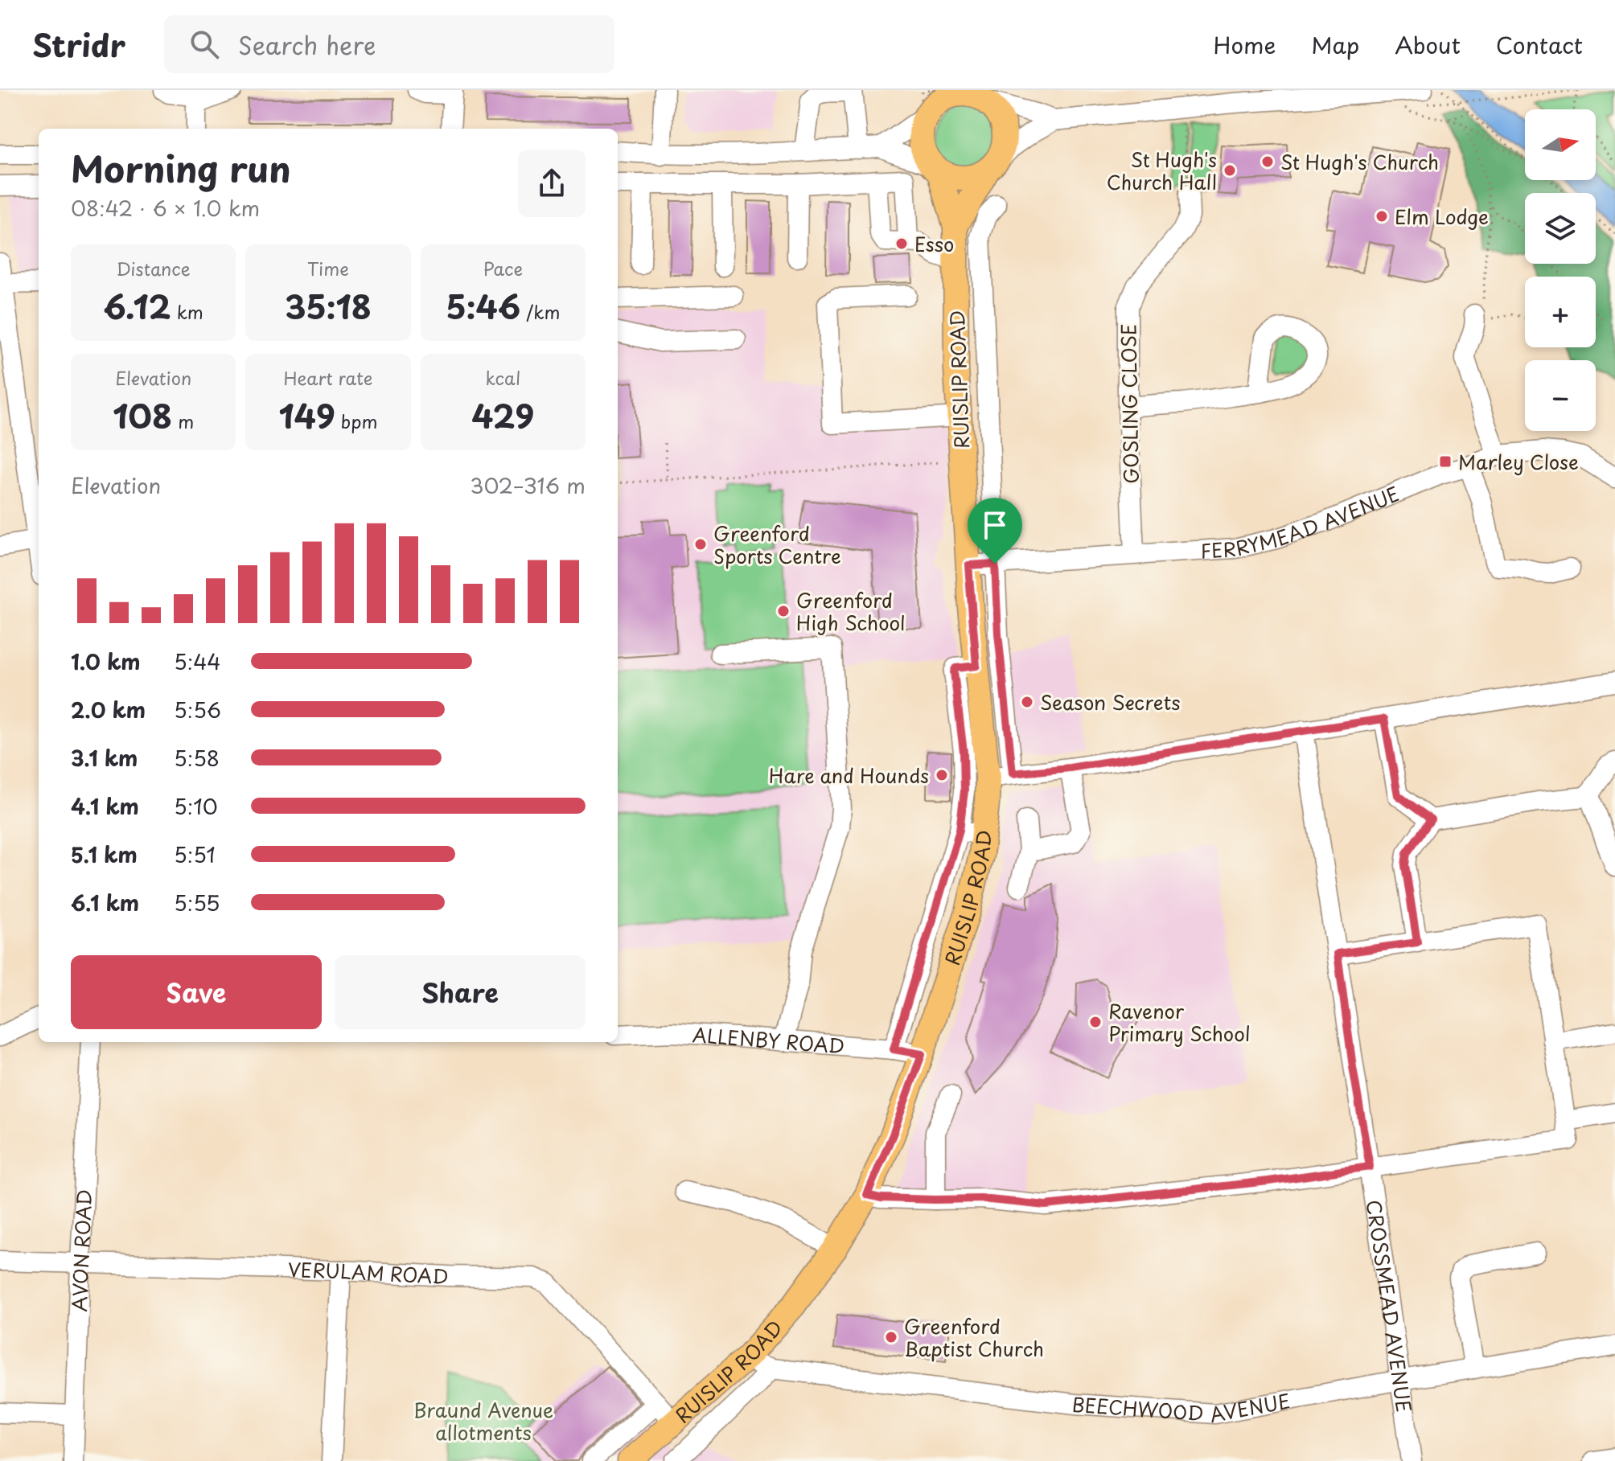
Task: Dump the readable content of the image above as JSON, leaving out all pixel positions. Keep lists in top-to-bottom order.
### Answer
{
  "streets": {
    "main road": ["RUISLIP ROAD"],
    "street": [
      "GOSLING CLOSE",
      "FERRYMEAD AVENUE",
      "ALLENBY ROAD",
      "AVON ROAD",
      "VERULAM ROAD",
      "CROSSMEAD AVENUE",
      "BEECHWOOD AVENUE"
    ]
  },
  "crossings": [
    ["RUISLIP ROAD", "FERRYMEAD AVENUE"],
    ["RUISLIP ROAD", "ALLENBY ROAD"],
    ["RUISLIP ROAD", "VERULAM ROAD"],
    ["RUISLIP ROAD", "BEECHWOOD AVENUE"],
    ["GOSLING CLOSE", "FERRYMEAD AVENUE"],
    ["AVON ROAD", "VERULAM ROAD"],
    ["CROSSMEAD AVENUE", "BEECHWOOD AVENUE"]
  ],
  "parks": ["Braund Avenue allotments"],
  "places": {
    "other": [
      "St Hugh's Church",
      "St Hugh's Church Hall",
      "Elm Lodge",
      "Esso",
      "Greenford Sports Centre",
      "Greenford High School",
      "Season Secrets",
      "Hare and Hounds",
      "Ravenor Primary School",
      "Greenford Baptist Church"
    ],
    "transit": ["Marley Close"]
  },
  "north": "right",
  "page": {
    "header": "Stridr",
    "search": "Search here",
    "nav": [
      "Home",
      "Map",
      "About",
      "Contact"
    ],
    "map_buttons": ["+", "−"],
    "heading": ["Morning run", "08:42 · 6 × 1.0 km"],
    "stats": [
      ["Distance", "6.12 km"],
      ["Time", "35:18"],
      ["Pace", "5:46 /km"],
      ["Elevation", "108 m"],
      ["Heart rate", "149 bpm"],
      ["kcal", "429"]
    ],
    "chart": ["Elevation", "302–316 m"],
    "list": [
      {
        "name": "1.0 km",
        "note": "5:44"
      },
      {
        "name": "2.0 km",
        "note": "5:56"
      },
      {
        "name": "3.1 km",
        "note": "5:58"
      },
      {
        "name": "4.1 km",
        "note": "5:10"
      },
      {
        "name": "5.1 km",
        "note": "5:51"
      },
      {
        "name": "6.1 km",
        "note": "5:55"
      }
    ],
    "buttons": ["Save", "Share"]
  }
}
